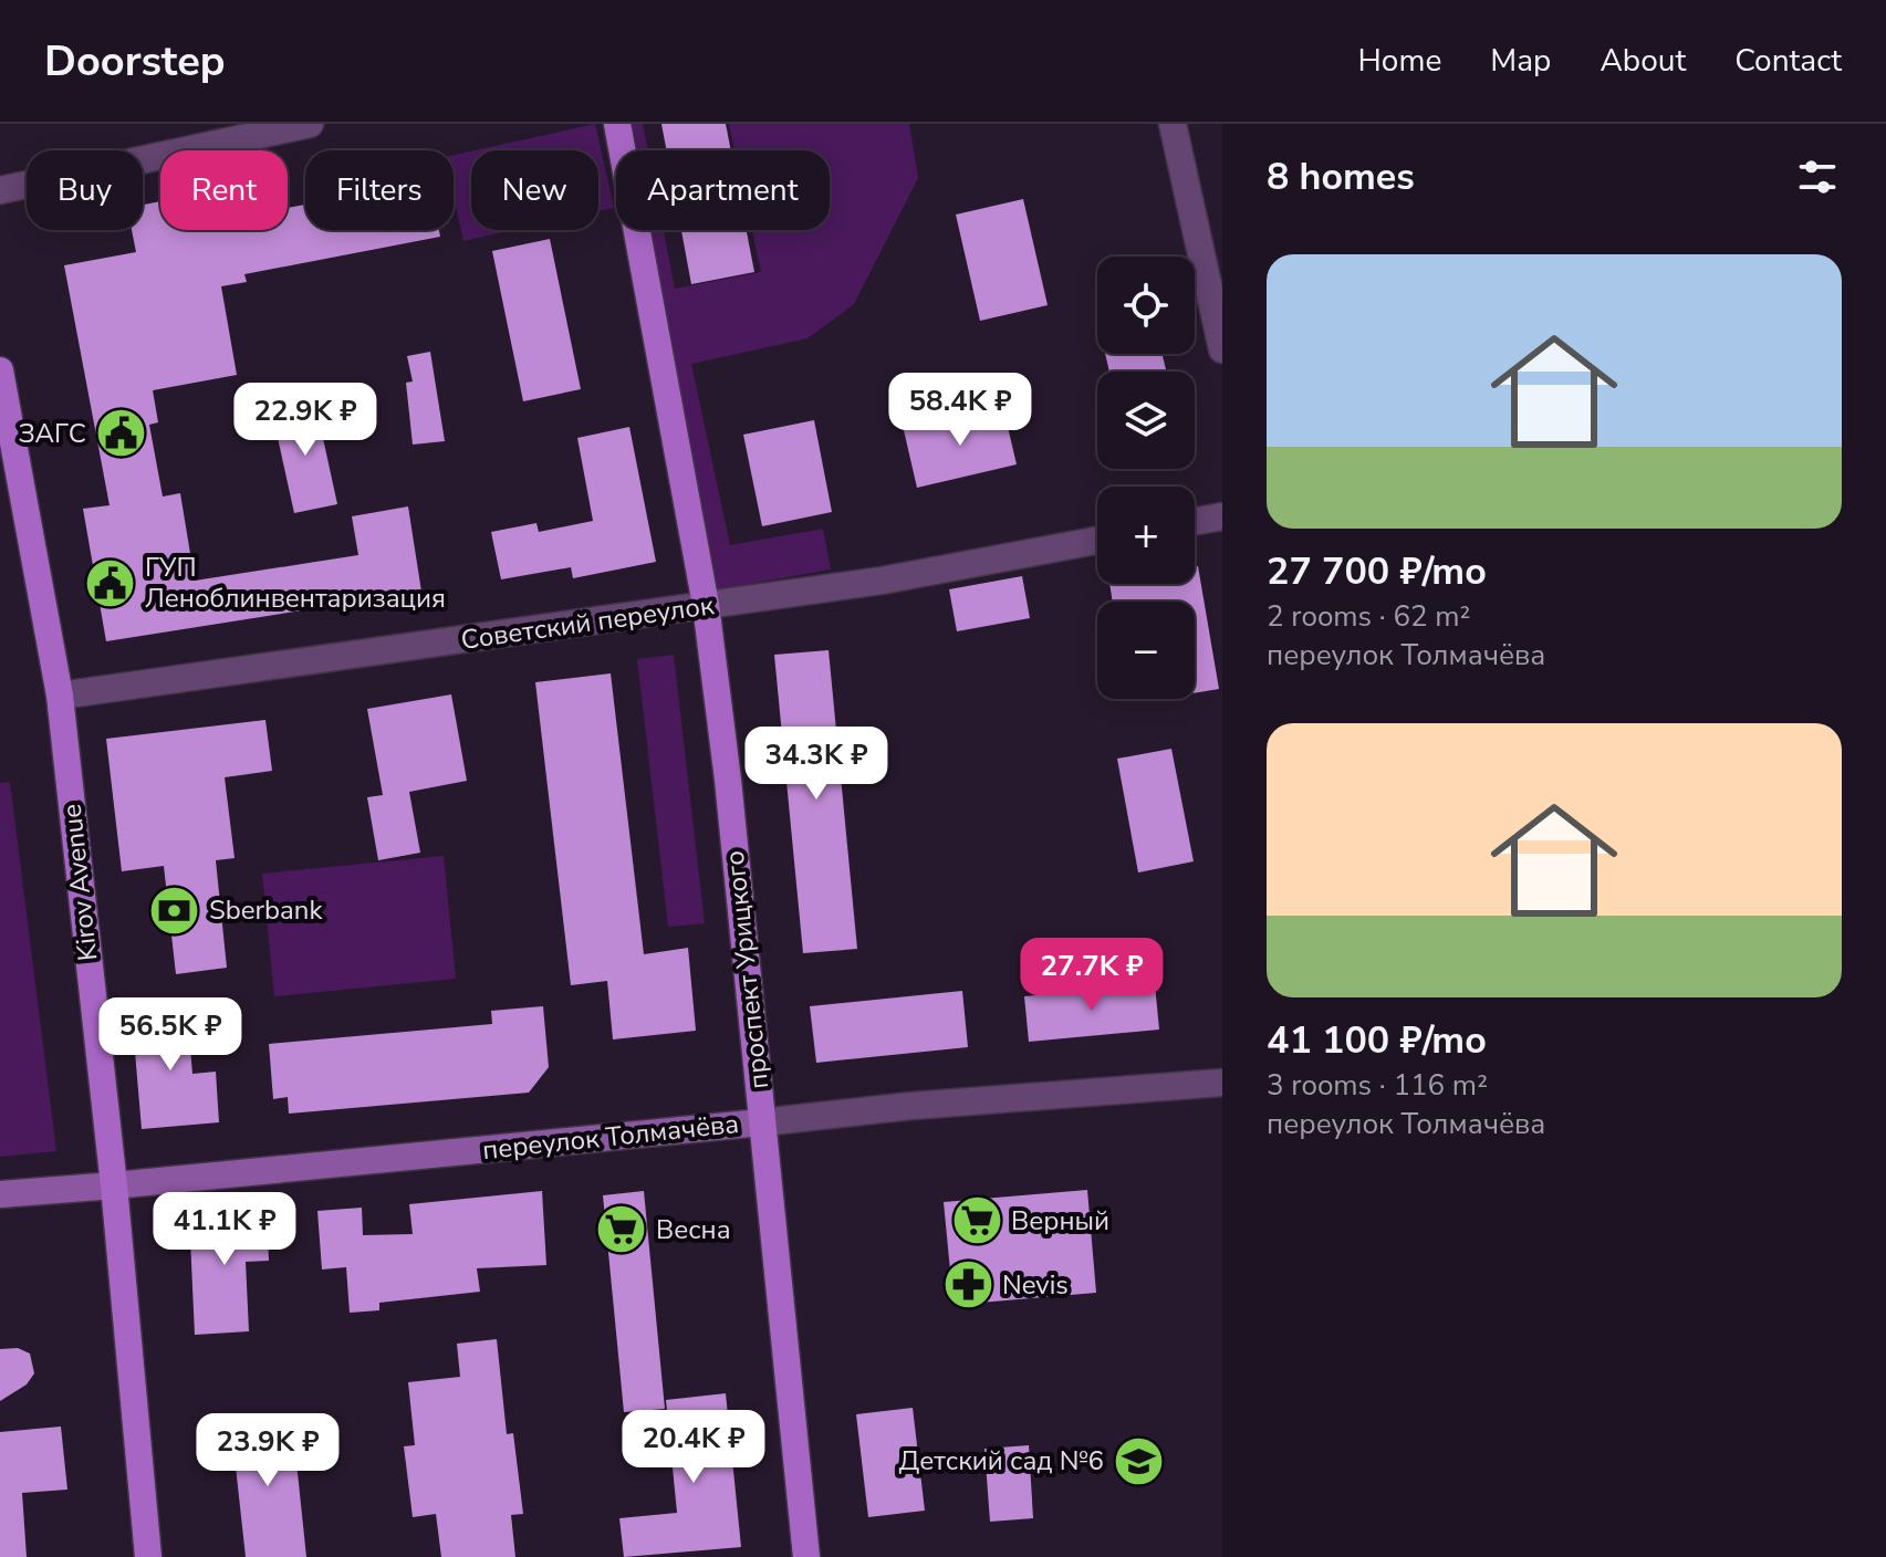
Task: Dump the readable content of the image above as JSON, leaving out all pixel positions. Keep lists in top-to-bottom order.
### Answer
{
  "streets": {
    "main road": ["Kirov Avenue", "проспект Урицкого", "переулок Толмачёва"],
    "street": ["Советский переулок"]
  },
  "crossings": [
    ["Советский переулок", "Kirov Avenue"],
    ["Советский переулок", "проспект Урицкого"],
    ["Kirov Avenue", "переулок Толмачёва"],
    ["проспект Урицкого", "переулок Толмачёва"]
  ],
  "places": {
    "public building": ["ЗАГС", "ГУП Леноблинвентаризация"],
    "bank": ["Sberbank"],
    "supermarket": ["Верный", "Весна"],
    "pharmacy": ["Nevis"],
    "school or university": ["Детский сад №6"]
  },
  "page": {
    "header": "Doorstep",
    "nav": [
      "Home",
      "Map",
      "About",
      "Contact"
    ],
    "heading": "8 homes",
    "chip": [
      "Buy",
      "Rent",
      "Filters",
      "New",
      "Apartment"
    ],
    "list": [
      {
        "name": "27 700 ₽/mo",
        "note": "2 rooms · 62 m² · переулок Толмачёва"
      },
      {
        "name": "41 100 ₽/mo",
        "note": "3 rooms · 116 m² · переулок Толмачёва"
      }
    ],
    "map_buttons": ["+", "−"],
    "price": [
      "58.4K ₽",
      "22.9K ₽",
      "34.3K ₽",
      "27.7K ₽",
      "56.5K ₽",
      "41.1K ₽",
      "20.4K ₽",
      "23.9K ₽"
    ]
  }
}
